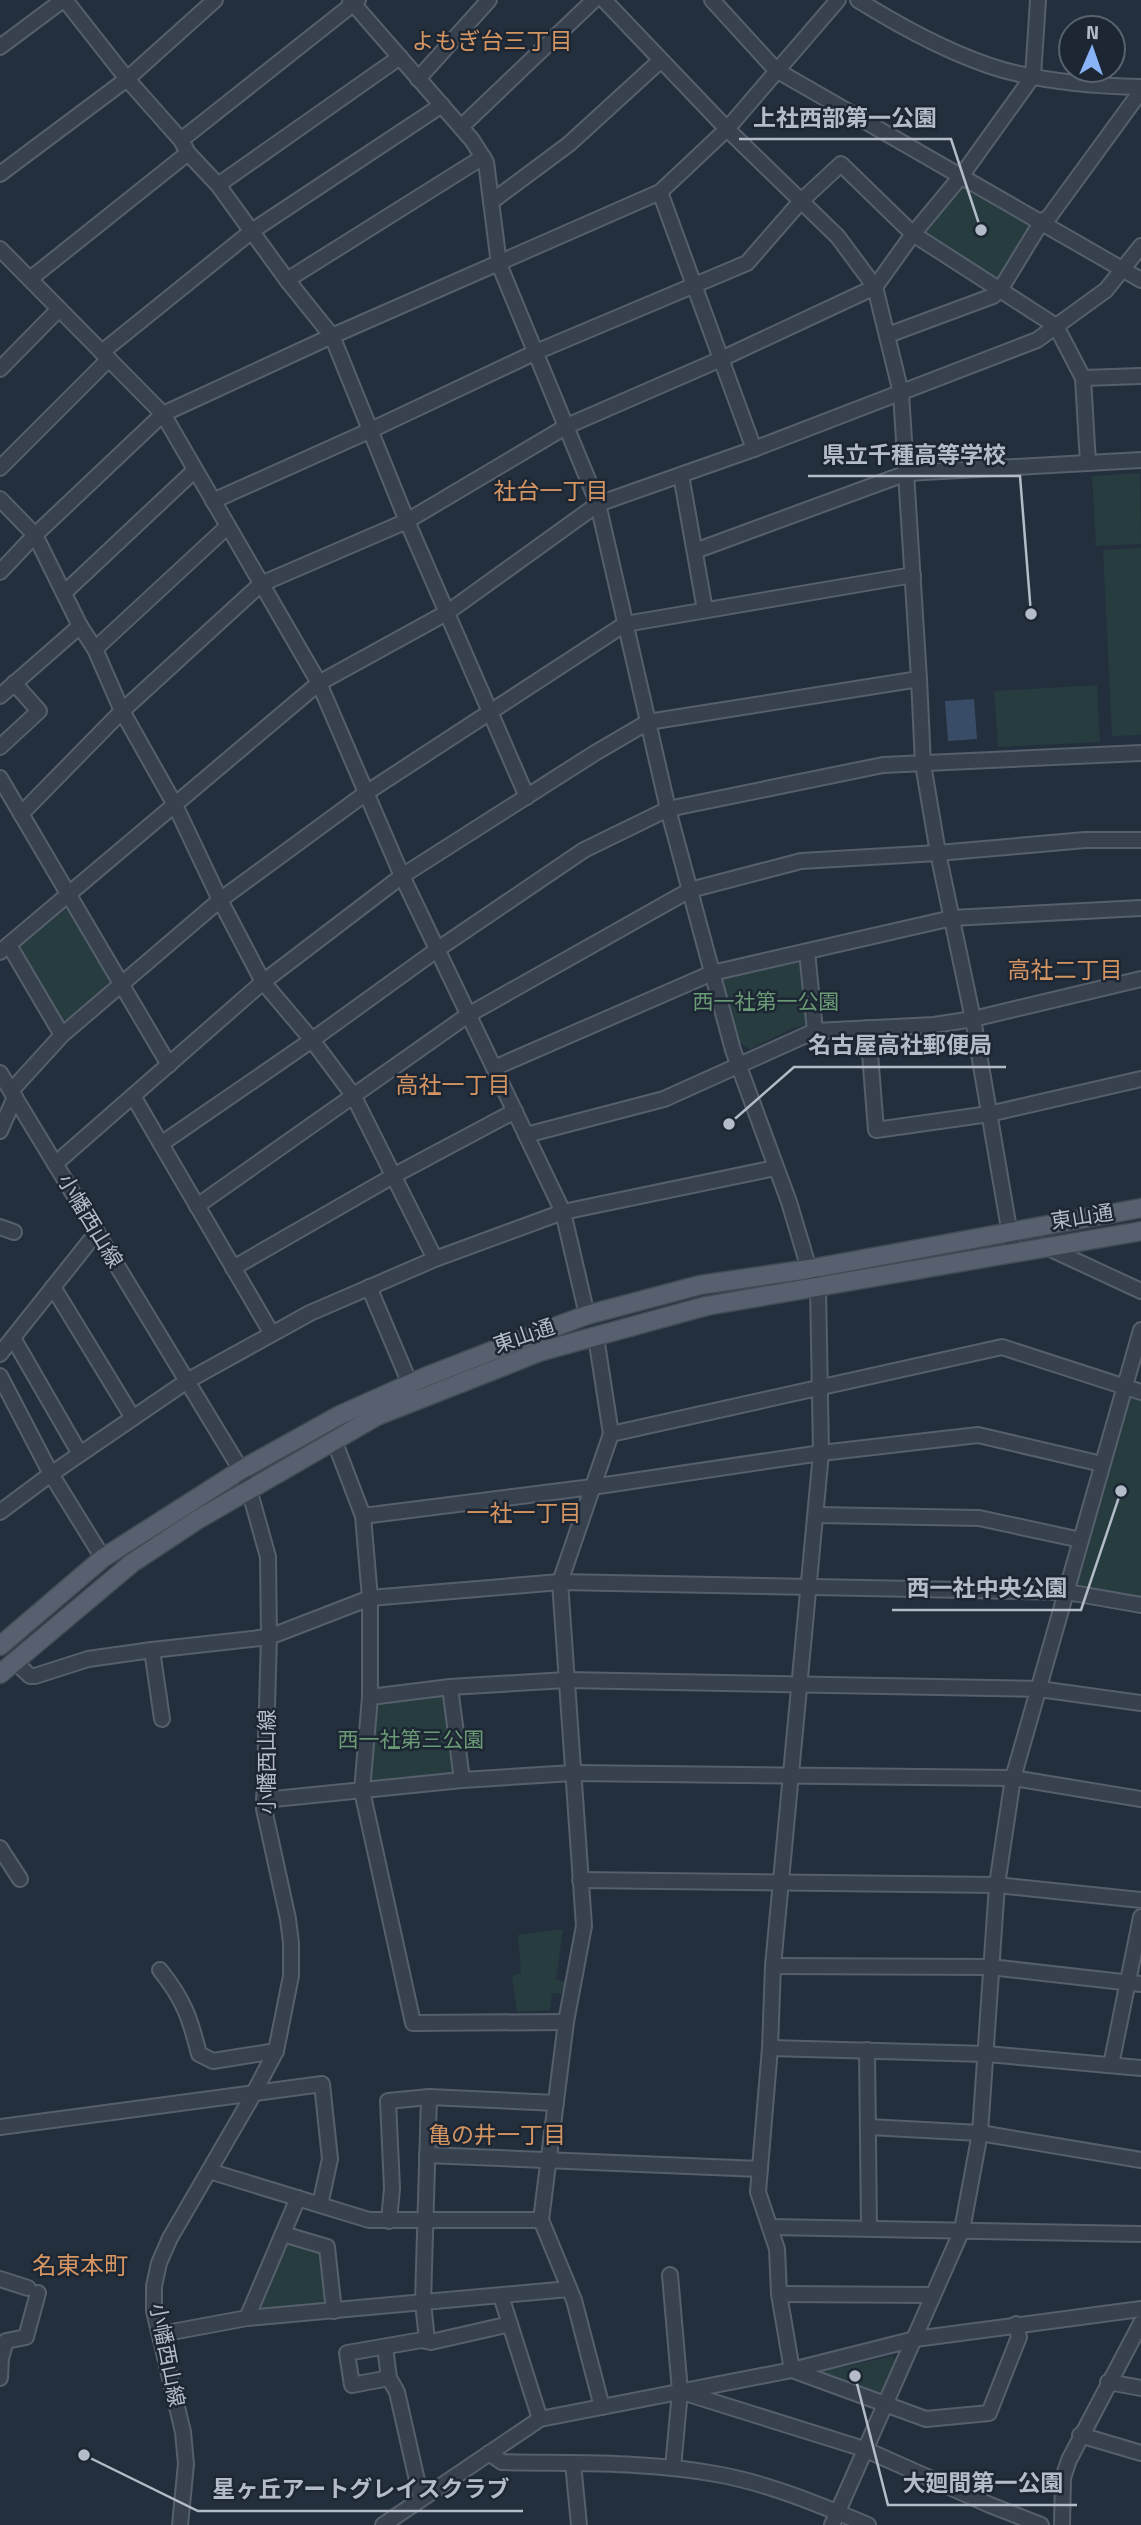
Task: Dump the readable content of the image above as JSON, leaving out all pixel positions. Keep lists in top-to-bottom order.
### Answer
{
  "streets": {
    "main road": ["東山通"],
    "street": ["小幡西山線"]
  },
  "crossings": [
    ["東山通", "小幡西山線"]
  ],
  "districts": [
    "よもぎ台三丁目",
    "社台一丁目",
    "高社二丁目",
    "高社一丁目",
    "一社一丁目",
    "亀の井一丁目",
    "名東本町"
  ],
  "parks": ["西一社第一公園", "西一社第三公園"],
  "places": [
    "上社西部第一公園",
    "県立千種高等学校",
    "名古屋高社郵便局",
    "西一社中央公園",
    "大廻間第一公園",
    "星ヶ丘アートグレイスクラブ"
  ],
  "north": "top"
}
